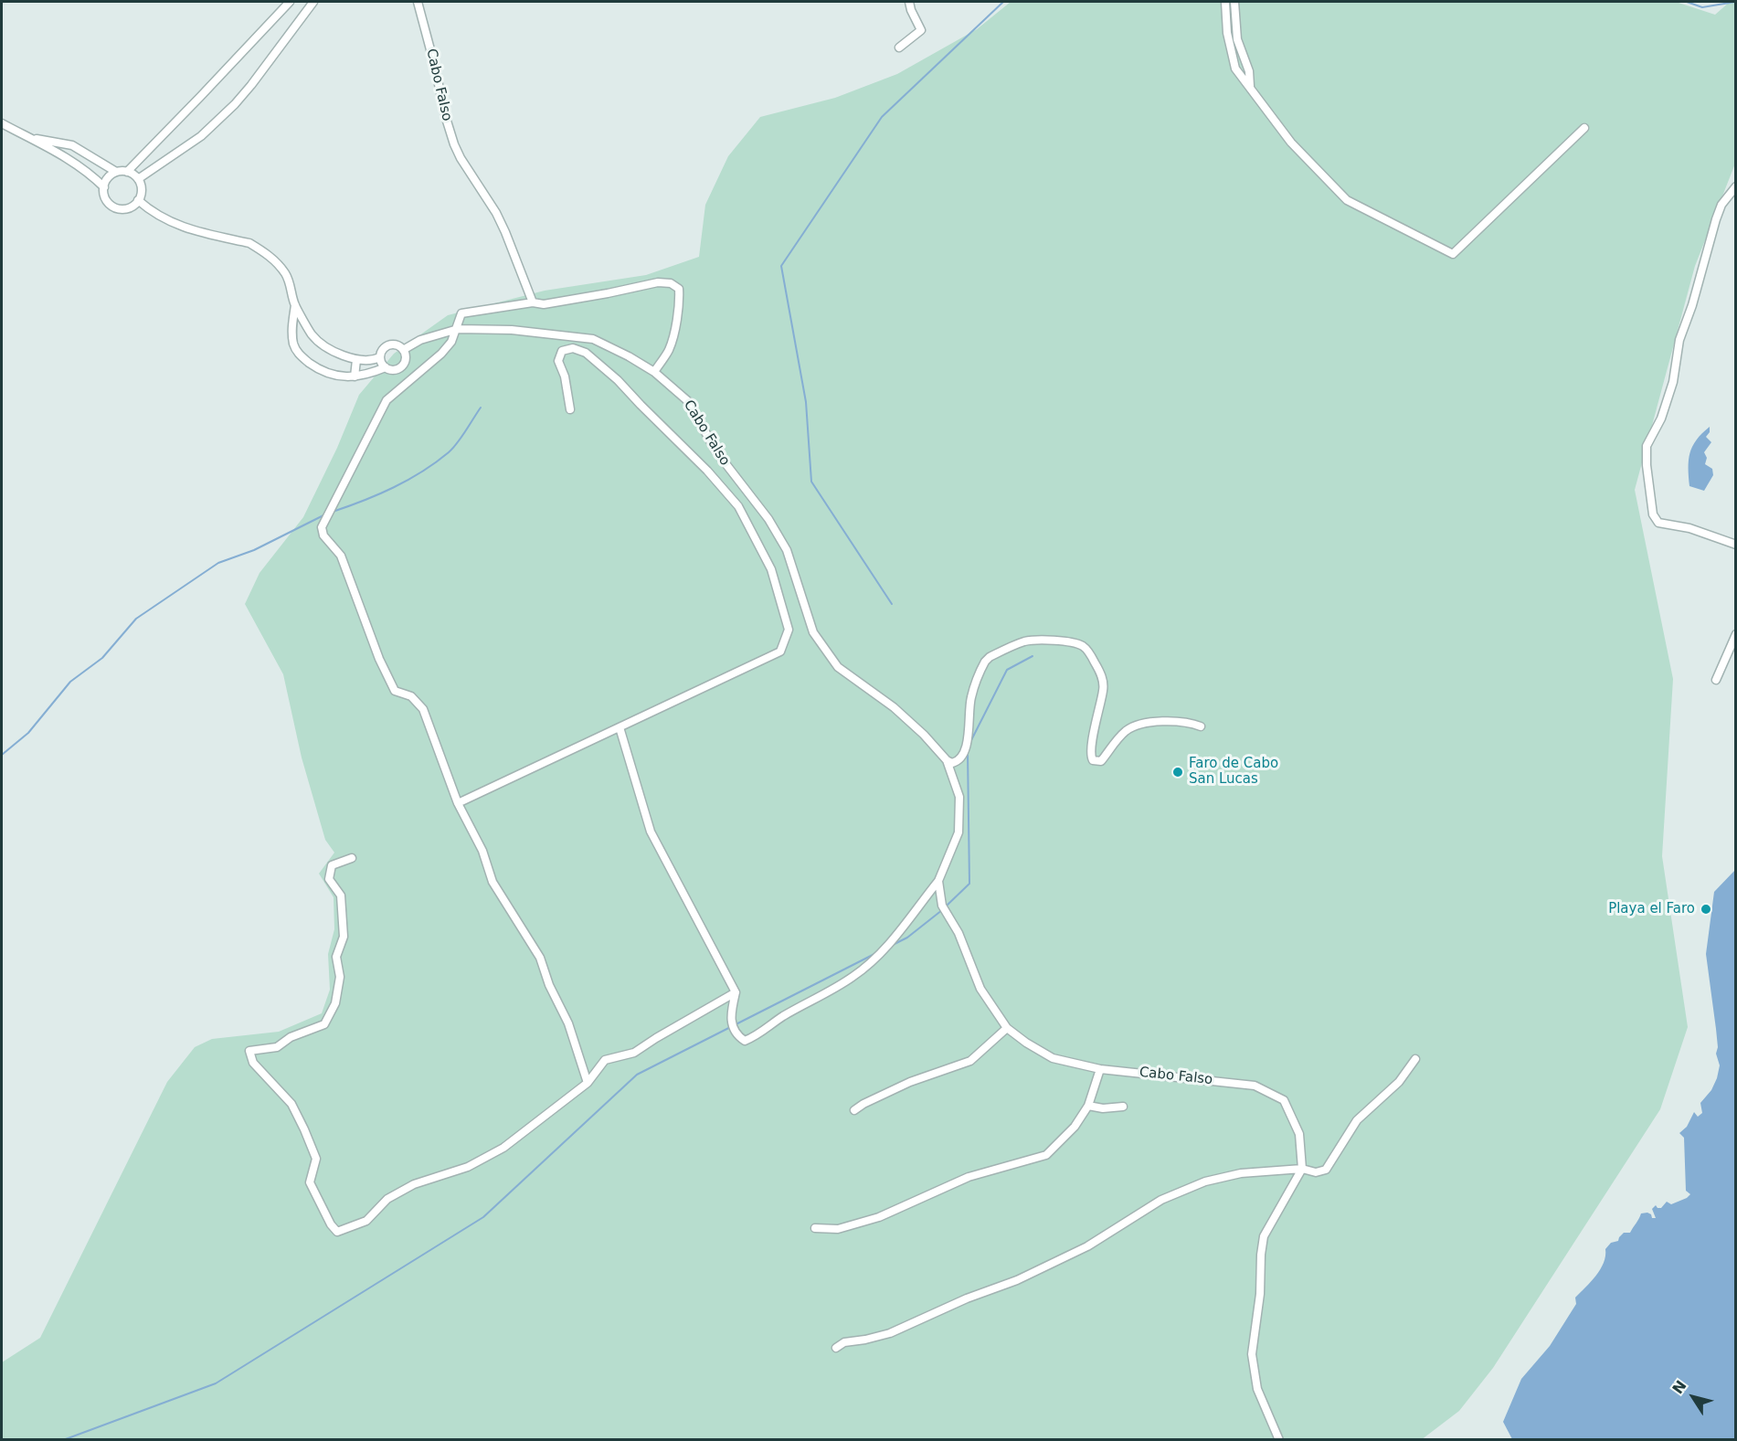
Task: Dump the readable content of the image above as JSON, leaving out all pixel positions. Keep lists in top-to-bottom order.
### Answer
{
  "streets": {
    "street": ["Cabo Falso"]
  },
  "places": ["Faro de Cabo San Lucas", "Playa el Faro"],
  "north": "top left"
}
